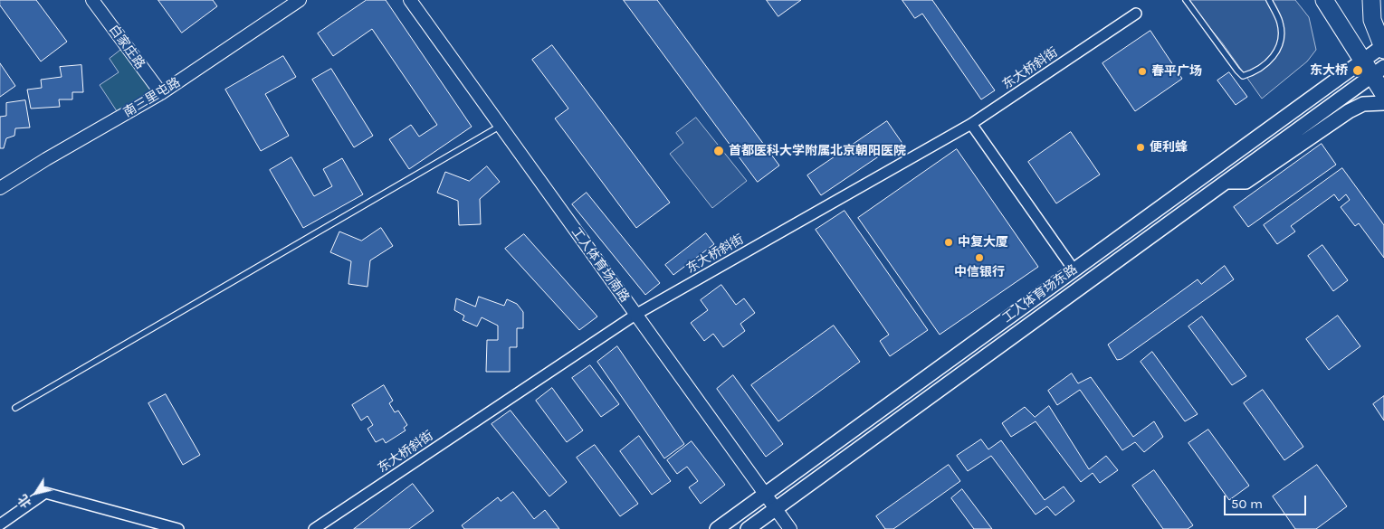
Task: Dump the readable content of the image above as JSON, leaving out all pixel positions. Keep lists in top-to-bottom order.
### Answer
{
  "streets": {
    "main road": ["工人体育场东路"],
    "street": [
      "白家庄路",
      "东大桥斜街",
      "南三里屯路",
      "工人体育场南路"
    ]
  },
  "crossings": [
    ["白家庄路", "南三里屯路"],
    ["东大桥斜街", "工人体育场南路"],
    ["工人体育场南路", "工人体育场东路"]
  ],
  "places": [
    "东大桥",
    "春平广场",
    "便利蜂",
    "首都医科大学附属北京朝阳医院",
    "中复大厦",
    "中信银行"
  ],
  "scale_bar": "50 m",
  "north": "bottom left"
}
